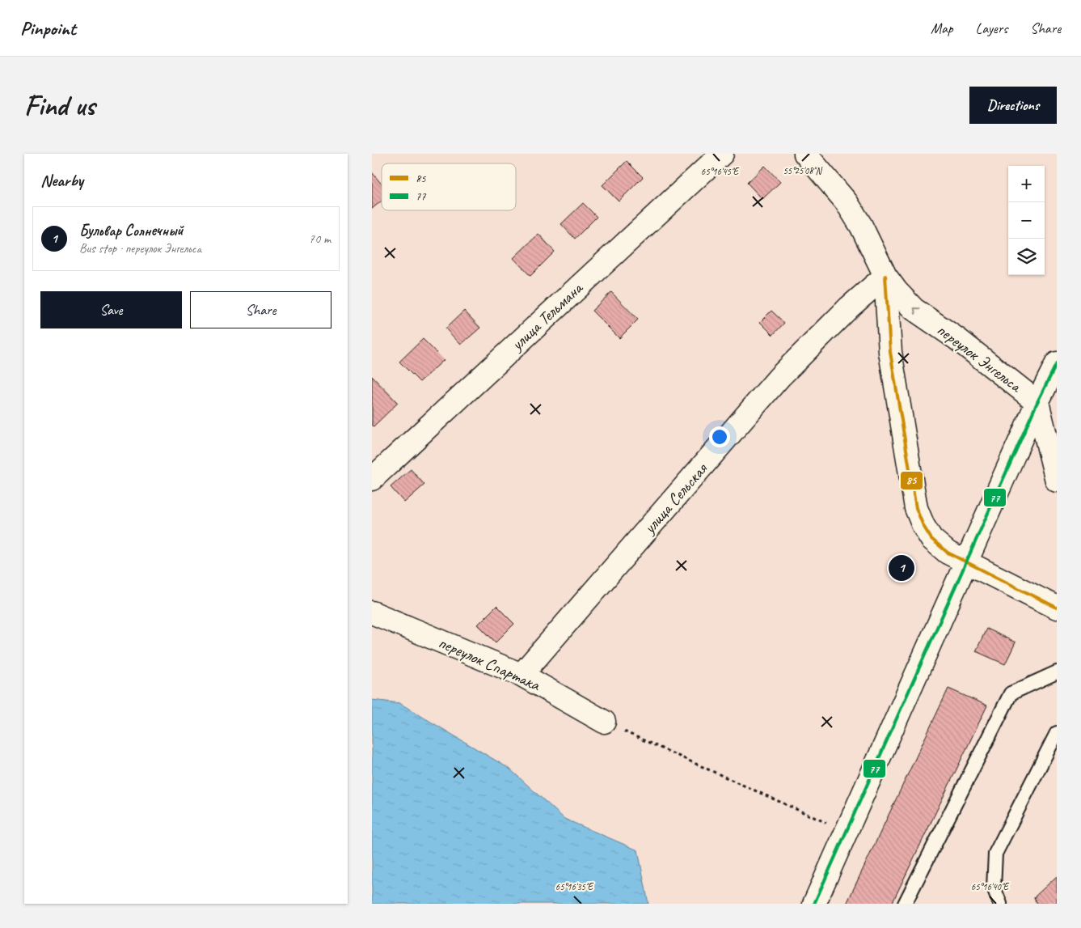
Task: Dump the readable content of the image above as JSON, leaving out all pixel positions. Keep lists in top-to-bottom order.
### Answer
{
  "streets": {
    "street": [
      "улица Тельмана",
      "переулок Энгельса",
      "улица Сельская",
      "переулок Спартака"
    ]
  },
  "crossings": [
    ["переулок Энгельса", "улица Сельская"],
    ["улица Сельская", "переулок Спартака"]
  ],
  "lines": ["transit line 85", "transit line 77"],
  "legend": ["85", "77"],
  "page": {
    "header": "Pinpoint",
    "nav": ["Map", "Layers", "Share"],
    "buttons": [
      "Directions",
      ["Save", "Share"]
    ],
    "title": "Find us",
    "heading": "Nearby",
    "map_buttons": ["+", "−"],
    "list": [
      {
        "mark": "1",
        "name": "Бульвар Солнечный",
        "note": "Bus stop · переулок Энгельса",
        "value": "70 m"
      }
    ],
    "pins": "1"
  },
  "coordinates": [
    "55°25'08\"N",
    "65°16'45\"E",
    "65°16'35\"E",
    "65°16'40\"E"
  ]
}
